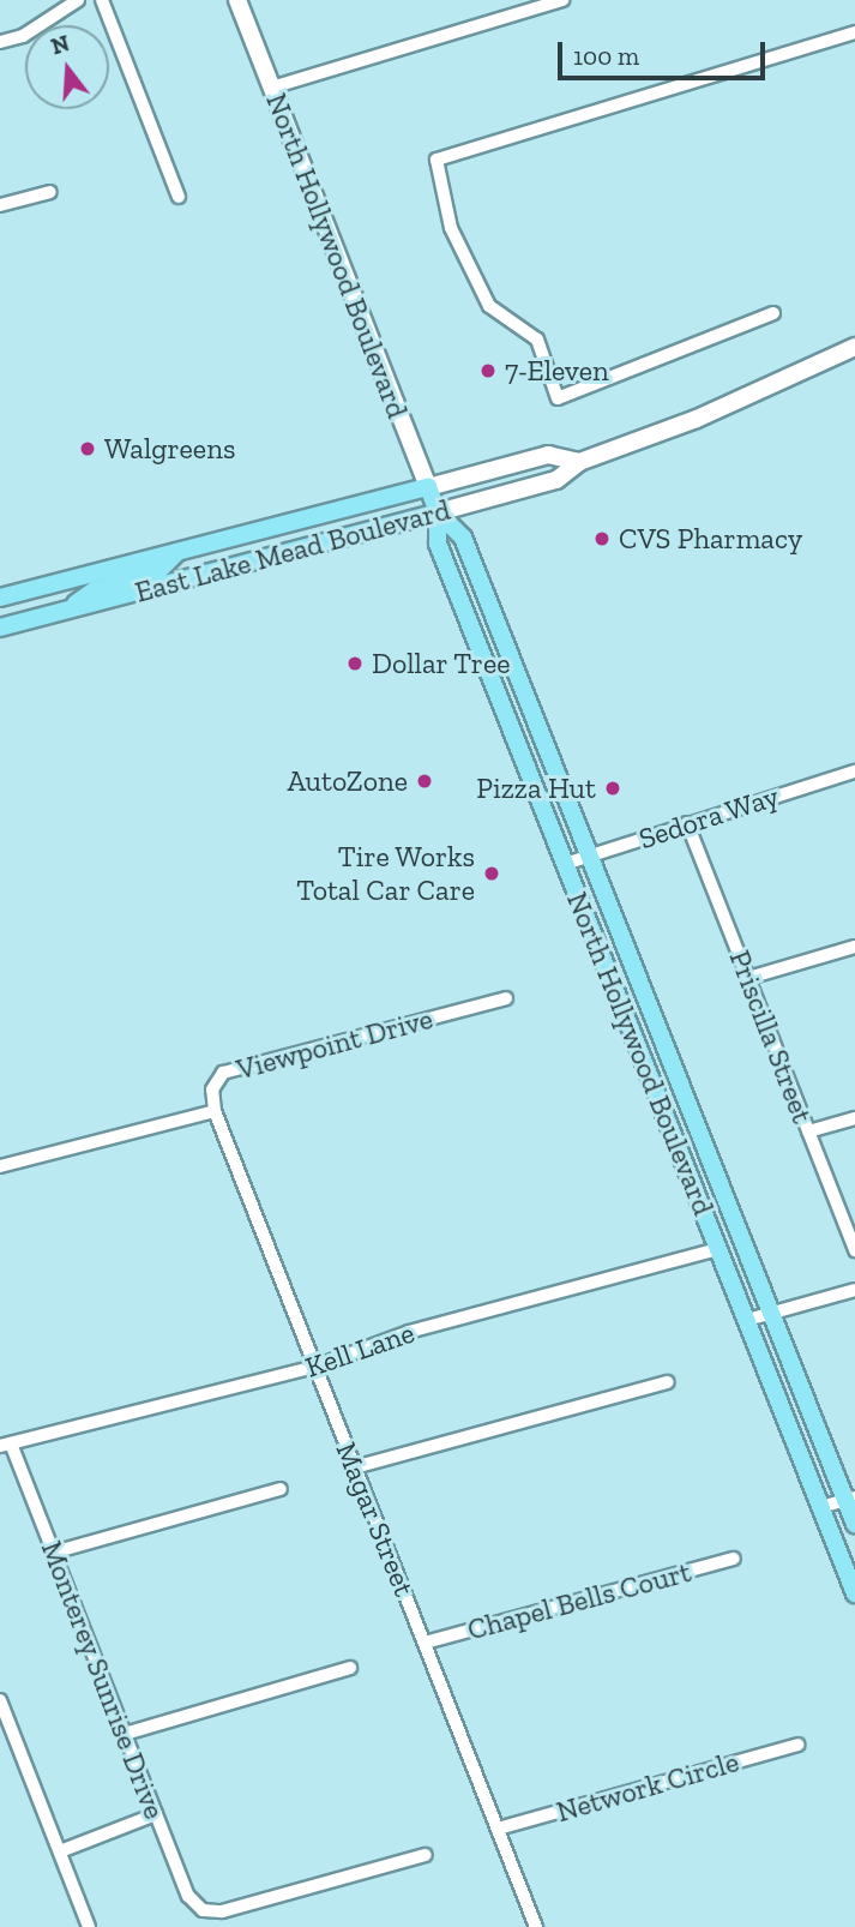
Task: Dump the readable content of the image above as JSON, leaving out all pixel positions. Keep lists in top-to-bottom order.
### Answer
{
  "streets": {
    "main road": ["North Hollywood Boulevard", "East Lake Mead Boulevard"],
    "street": [
      "Sedora Way",
      "Priscilla Street",
      "Viewpoint Drive",
      "Kell Lane",
      "Magar Street",
      "Chapel Bells Court",
      "Monterey Sunrise Drive",
      "Network Circle"
    ]
  },
  "crossings": [
    ["North Hollywood Boulevard", "East Lake Mead Boulevard"],
    ["North Hollywood Boulevard", "Sedora Way"],
    ["North Hollywood Boulevard", "Kell Lane"],
    ["Sedora Way", "Priscilla Street"],
    ["Viewpoint Drive", "Magar Street"],
    ["Kell Lane", "Magar Street"],
    ["Kell Lane", "Monterey Sunrise Drive"],
    ["Magar Street", "Chapel Bells Court"],
    ["Magar Street", "Network Circle"]
  ],
  "places": [
    "7-Eleven",
    "Walgreens",
    "CVS Pharmacy",
    "Dollar Tree",
    "AutoZone",
    "Pizza Hut",
    "Tire Works Total Car Care"
  ],
  "scale_bar": "100 m",
  "north": "top"
}
